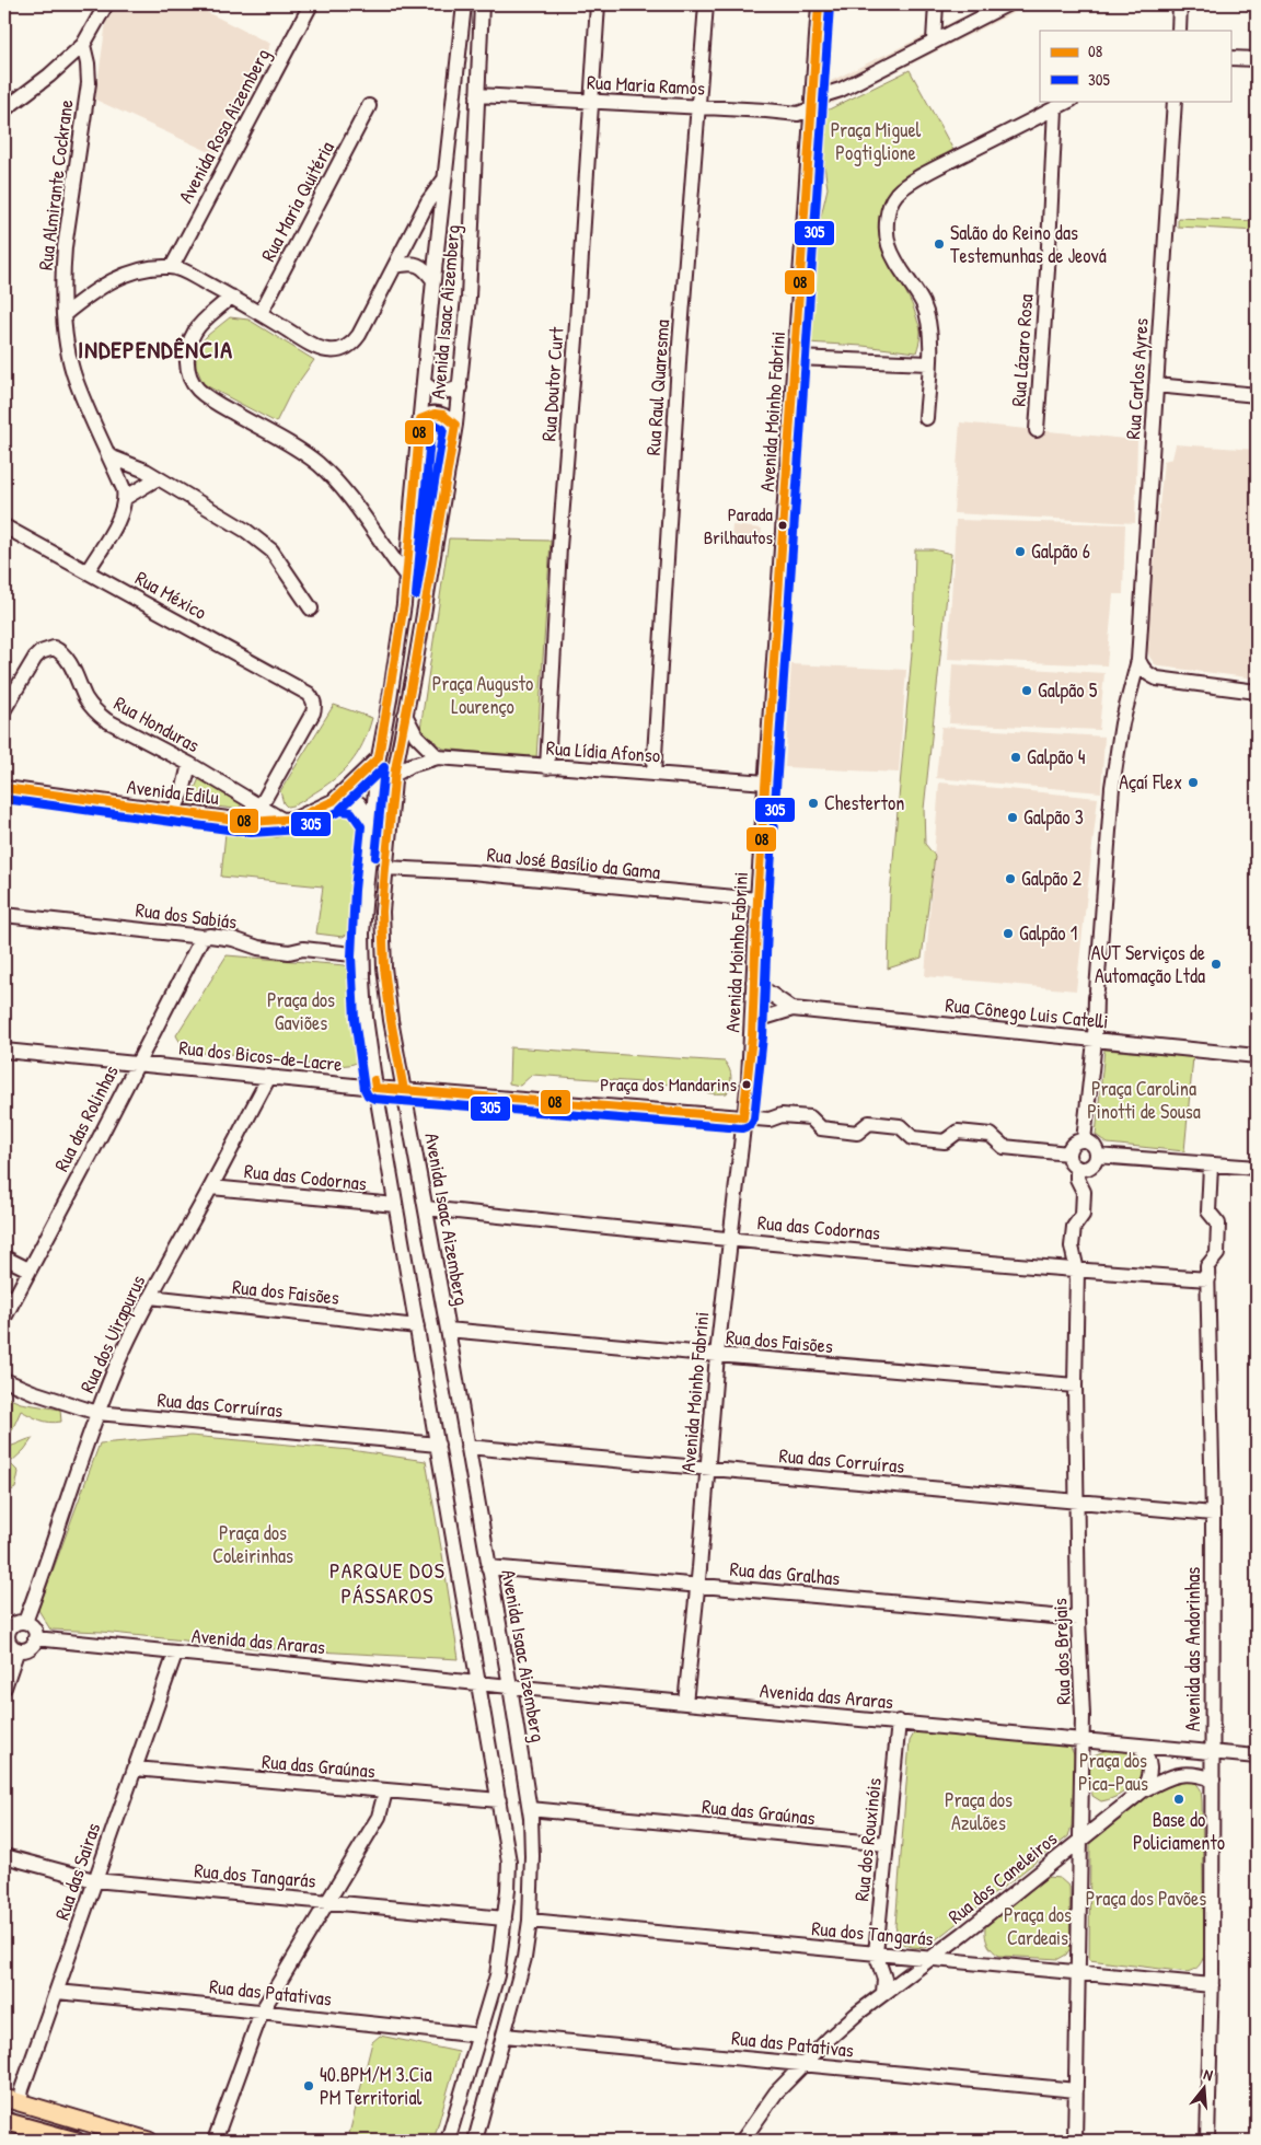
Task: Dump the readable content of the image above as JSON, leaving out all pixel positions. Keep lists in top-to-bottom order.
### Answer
{
  "streets": {
    "street": [
      "Rua Maria Ramos",
      "Avenida Rosa Aizemberg",
      "Rua Almirante Cockrane",
      "Rua Maria Quitéria",
      "Avenida Isaac Aizemberg",
      "Rua Lázaro Rosa",
      "Rua Carlos Ayres",
      "Rua Doutor Curt",
      "Rua Raul Quaresma",
      "Avenida Moinho Fabrini",
      "Rua México",
      "Rua Honduras",
      "Rua Lídia Afonso",
      "Avenida Edilu",
      "Rua José Basílio da Gama",
      "Rua dos Sabiás",
      "Rua Cônego Luis Catelli",
      "Rua dos Bicos-de-Lacre",
      "Rua das Rolinhas",
      "Rua das Codornas",
      "Rua dos Faisões",
      "Rua dos Uirapurus",
      "Rua das Corruíras",
      "Rua das Gralhas",
      "Avenida das Araras",
      "Avenida das Andorinhas",
      "Rua dos Brejais",
      "Rua das Graúnas",
      "Rua dos Rouxinóis",
      "Rua das Sairas",
      "Rua dos Tangarás",
      "Rua dos Caneleiros",
      "Rua das Patativas"
    ]
  },
  "crossings": [
    ["Rua Maria Ramos", "Avenida Isaac Aizemberg"],
    ["Rua Maria Ramos", "Rua Doutor Curt"],
    ["Rua Maria Ramos", "Rua Raul Quaresma"],
    ["Rua Maria Ramos", "Avenida Moinho Fabrini"],
    ["Avenida Isaac Aizemberg", "Rua Lídia Afonso"],
    ["Avenida Isaac Aizemberg", "Avenida Edilu"],
    ["Avenida Isaac Aizemberg", "Rua José Basílio da Gama"],
    ["Avenida Isaac Aizemberg", "Rua dos Sabiás"],
    ["Avenida Isaac Aizemberg", "Rua dos Bicos-de-Lacre"],
    ["Avenida Isaac Aizemberg", "Rua das Codornas"],
    ["Avenida Isaac Aizemberg", "Rua dos Faisões"],
    ["Avenida Isaac Aizemberg", "Rua das Corruíras"],
    ["Avenida Isaac Aizemberg", "Rua das Gralhas"],
    ["Avenida Isaac Aizemberg", "Avenida das Araras"],
    ["Avenida Isaac Aizemberg", "Rua das Graúnas"],
    ["Avenida Isaac Aizemberg", "Rua dos Tangarás"],
    ["Avenida Isaac Aizemberg", "Rua das Patativas"],
    ["Rua Carlos Ayres", "Rua Cônego Luis Catelli"],
    ["Rua Carlos Ayres", "Rua dos Bicos-de-Lacre"],
    ["Rua Carlos Ayres", "Rua dos Brejais"],
    ["Rua Doutor Curt", "Rua Lídia Afonso"],
    ["Rua Raul Quaresma", "Rua Lídia Afonso"],
    ["Avenida Moinho Fabrini", "Rua Lídia Afonso"],
    ["Avenida Moinho Fabrini", "Rua José Basílio da Gama"],
    ["Avenida Moinho Fabrini", "Rua Cônego Luis Catelli"],
    ["Avenida Moinho Fabrini", "Rua dos Bicos-de-Lacre"],
    ["Avenida Moinho Fabrini", "Rua das Codornas"],
    ["Avenida Moinho Fabrini", "Rua dos Faisões"],
    ["Avenida Moinho Fabrini", "Rua das Corruíras"],
    ["Avenida Moinho Fabrini", "Rua das Gralhas"],
    ["Avenida Moinho Fabrini", "Avenida das Araras"],
    ["Rua México", "Rua Honduras"],
    ["Rua Honduras", "Avenida Edilu"],
    ["Rua dos Sabiás", "Rua das Rolinhas"],
    ["Rua dos Bicos-de-Lacre", "Rua das Rolinhas"],
    ["Rua dos Bicos-de-Lacre", "Rua dos Uirapurus"],
    ["Rua dos Bicos-de-Lacre", "Rua dos Brejais"],
    ["Rua das Codornas", "Rua dos Uirapurus"],
    ["Rua das Codornas", "Avenida das Andorinhas"],
    ["Rua das Codornas", "Rua dos Brejais"],
    ["Rua dos Faisões", "Rua dos Uirapurus"],
    ["Rua dos Faisões", "Rua dos Brejais"],
    ["Rua dos Uirapurus", "Rua das Corruíras"],
    ["Rua dos Uirapurus", "Avenida das Araras"],
    ["Rua das Corruíras", "Avenida das Andorinhas"],
    ["Rua das Corruíras", "Rua dos Brejais"],
    ["Rua das Gralhas", "Rua dos Brejais"],
    ["Avenida das Araras", "Avenida das Andorinhas"],
    ["Avenida das Araras", "Rua dos Brejais"],
    ["Avenida das Araras", "Rua dos Rouxinóis"],
    ["Avenida das Araras", "Rua das Sairas"],
    ["Avenida das Andorinhas", "Rua dos Tangarás"],
    ["Avenida das Andorinhas", "Rua dos Caneleiros"],
    ["Rua dos Brejais", "Rua dos Tangarás"],
    ["Rua dos Brejais", "Rua dos Caneleiros"],
    ["Rua dos Brejais", "Rua das Patativas"],
    ["Rua das Graúnas", "Rua dos Rouxinóis"],
    ["Rua das Graúnas", "Rua das Sairas"],
    ["Rua dos Rouxinóis", "Rua dos Tangarás"],
    ["Rua dos Rouxinóis", "Rua dos Caneleiros"],
    ["Rua das Sairas", "Rua dos Tangarás"],
    ["Rua das Sairas", "Rua das Patativas"],
    ["Rua dos Tangarás", "Rua dos Caneleiros"],
    ["Rua dos Caneleiros", "Rua das Patativas"]
  ],
  "districts": ["INDEPENDÊNCIA", "PARQUE DOS PÁSSAROS"],
  "parks": [
    "Praça Miguel Pogtiglione",
    "Praça Augusto Lourenço",
    "Praça dos Gaviões",
    "Praça Carolina Pinotti de Sousa",
    "Praça dos Coleirinhas",
    "Praça dos Pica-Paus",
    "Praça dos Azulões",
    "Praça dos Pavões",
    "Praça dos Cardeais"
  ],
  "places": [
    "Salão do Reino das Testemunhas de Jeová",
    "Parada Brilhautos",
    "Galpão 6",
    "Galpão 5",
    "Galpão 4",
    "Açaí Flex",
    "Chesterton",
    "Galpão 3",
    "Galpão 2",
    "Galpão 1",
    "AUT Serviços de Automação Ltda",
    "Praça dos Mandarins",
    "Base do Policiamento",
    "40.BPM/M 3.Cia PM Territorial"
  ],
  "lines": ["transit line 08", "transit line 305"],
  "legend": ["08", "305"],
  "north": "top"
}
